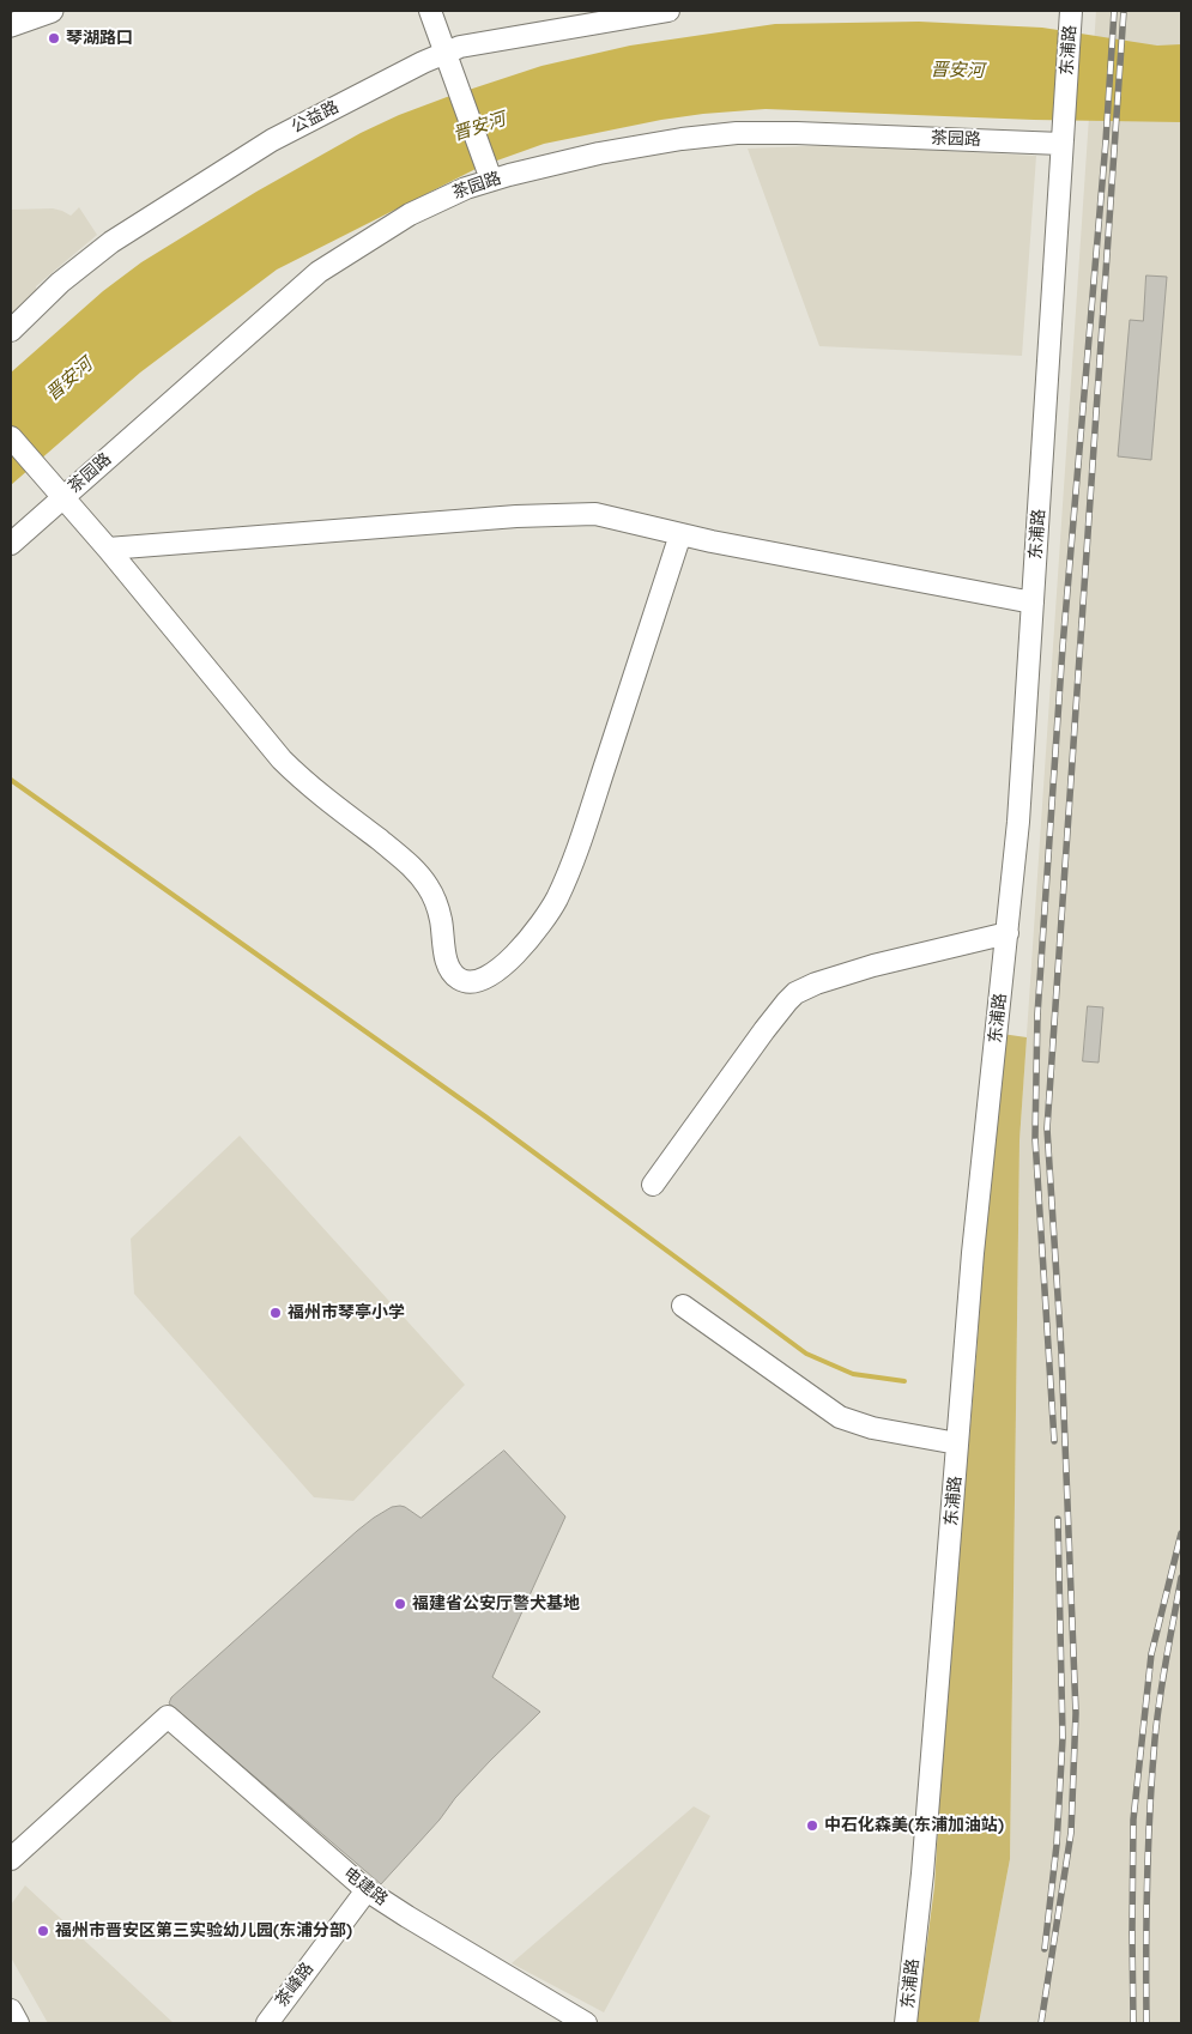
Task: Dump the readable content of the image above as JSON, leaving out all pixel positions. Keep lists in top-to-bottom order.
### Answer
{
  "streets": {
    "street": [
      "东浦路",
      "公益路",
      "茶园路",
      "电建路",
      "茶峰路"
    ]
  },
  "crossings": [
    ["东浦路", "茶园路"],
    ["电建路", "茶峰路"]
  ],
  "water": ["晋安河"],
  "places": [
    "琴湖路口",
    "福州市琴亭小学",
    "福建省公安厅警犬基地",
    "中石化森美(东浦加油站)",
    "福州市晋安区第三实验幼儿园(东浦分部)"
  ]
}
